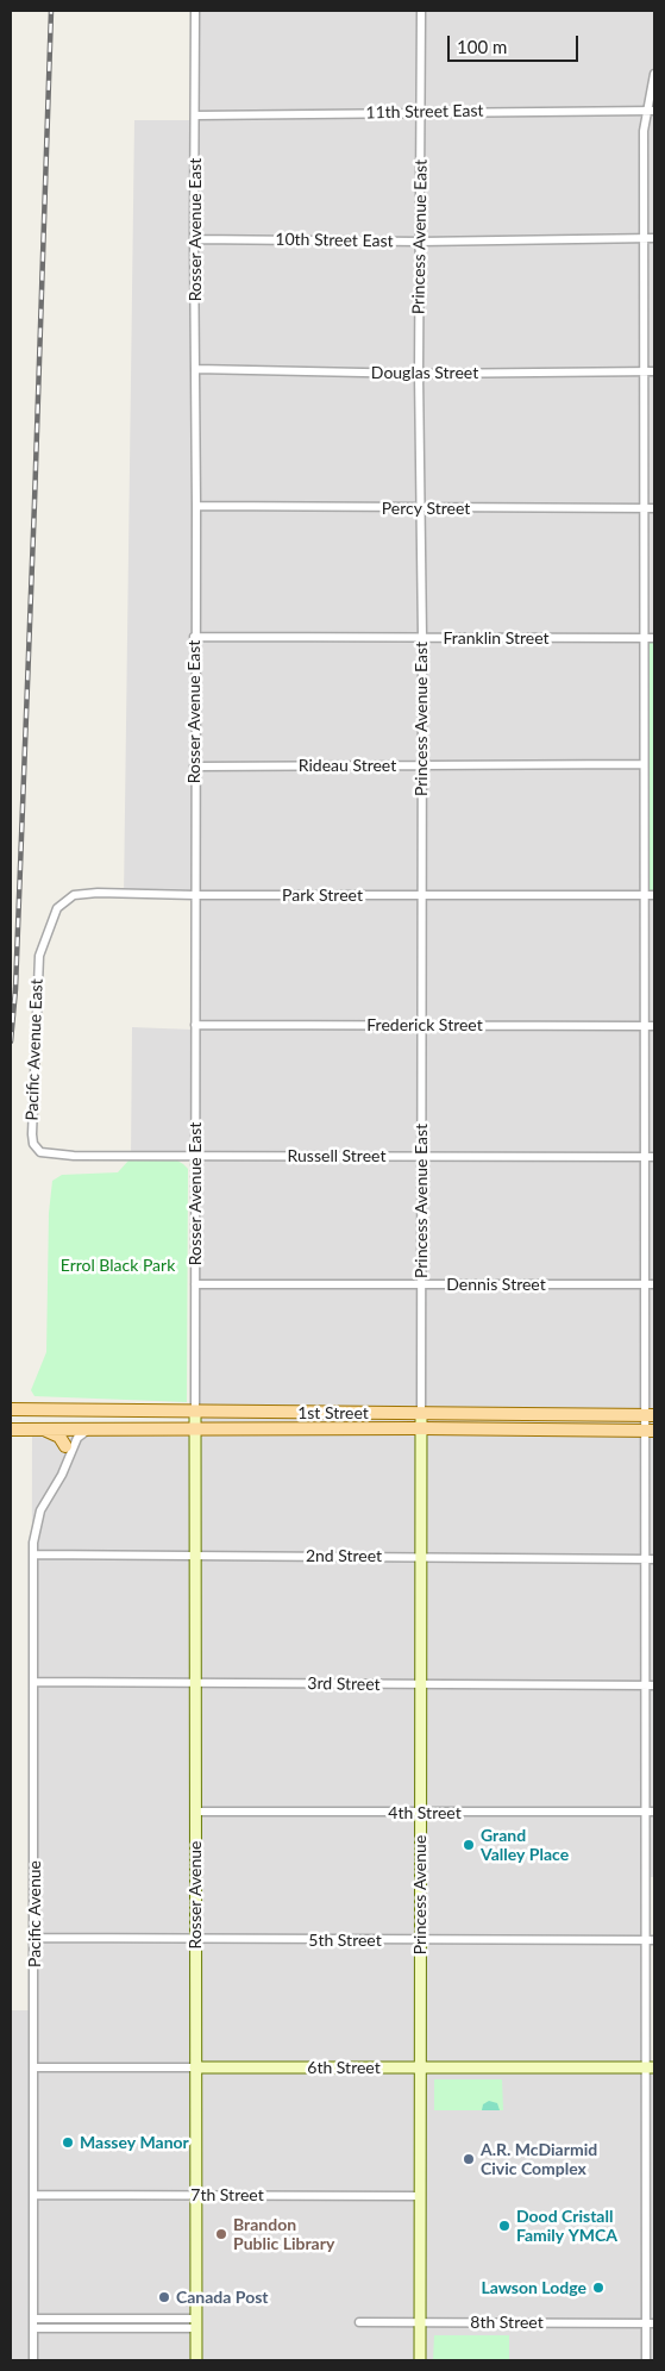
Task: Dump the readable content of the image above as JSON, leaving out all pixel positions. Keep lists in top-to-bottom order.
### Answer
{
  "streets": {
    "main road": ["1st Street"],
    "street": [
      "11th Street East",
      "Rosser Avenue East",
      "Princess Avenue East",
      "10th Street East",
      "Douglas Street",
      "Percy Street",
      "Franklin Street",
      "Rideau Street",
      "Park Street",
      "Frederick Street",
      "Pacific Avenue East",
      "Russell Street",
      "Dennis Street",
      "2nd Street",
      "3rd Street",
      "4th Street",
      "Rosser Avenue",
      "Princess Avenue",
      "Pacific Avenue",
      "5th Street",
      "6th Street",
      "7th Street",
      "8th Street"
    ]
  },
  "crossings": [
    ["11th Street East", "Rosser Avenue East"],
    ["11th Street East", "Princess Avenue East"],
    ["Rosser Avenue East", "10th Street East"],
    ["Rosser Avenue East", "Douglas Street"],
    ["Rosser Avenue East", "Percy Street"],
    ["Rosser Avenue East", "Franklin Street"],
    ["Rosser Avenue East", "Rideau Street"],
    ["Rosser Avenue East", "Park Street"],
    ["Rosser Avenue East", "Frederick Street"],
    ["Rosser Avenue East", "Russell Street"],
    ["Rosser Avenue East", "Dennis Street"],
    ["Rosser Avenue East", "1st Street"],
    ["Rosser Avenue East", "Rosser Avenue"],
    ["Princess Avenue East", "10th Street East"],
    ["Princess Avenue East", "Douglas Street"],
    ["Princess Avenue East", "Percy Street"],
    ["Princess Avenue East", "Franklin Street"],
    ["Princess Avenue East", "Rideau Street"],
    ["Princess Avenue East", "Park Street"],
    ["Princess Avenue East", "Frederick Street"],
    ["Princess Avenue East", "Russell Street"],
    ["Princess Avenue East", "Dennis Street"],
    ["Princess Avenue East", "1st Street"],
    ["Princess Avenue East", "Princess Avenue"],
    ["Park Street", "Pacific Avenue East"],
    ["Pacific Avenue East", "Russell Street"],
    ["1st Street", "Rosser Avenue"],
    ["1st Street", "Princess Avenue"],
    ["1st Street", "Pacific Avenue"],
    ["2nd Street", "Rosser Avenue"],
    ["2nd Street", "Princess Avenue"],
    ["2nd Street", "Pacific Avenue"],
    ["3rd Street", "Rosser Avenue"],
    ["3rd Street", "Princess Avenue"],
    ["3rd Street", "Pacific Avenue"],
    ["4th Street", "Rosser Avenue"],
    ["4th Street", "Princess Avenue"],
    ["Rosser Avenue", "5th Street"],
    ["Rosser Avenue", "6th Street"],
    ["Rosser Avenue", "7th Street"],
    ["Princess Avenue", "5th Street"],
    ["Princess Avenue", "6th Street"],
    ["Princess Avenue", "7th Street"],
    ["Princess Avenue", "8th Street"],
    ["Pacific Avenue", "5th Street"],
    ["Pacific Avenue", "6th Street"],
    ["Pacific Avenue", "7th Street"]
  ],
  "parks": ["Errol Black Park"],
  "places": [
    "Grand Valley Place",
    "Massey Manor",
    "A.R. McDiarmid Civic Complex",
    "Dood Cristall Family YMCA",
    "Brandon Public Library",
    "Lawson Lodge",
    "Canada Post"
  ],
  "scale_bar": "100 m"
}
